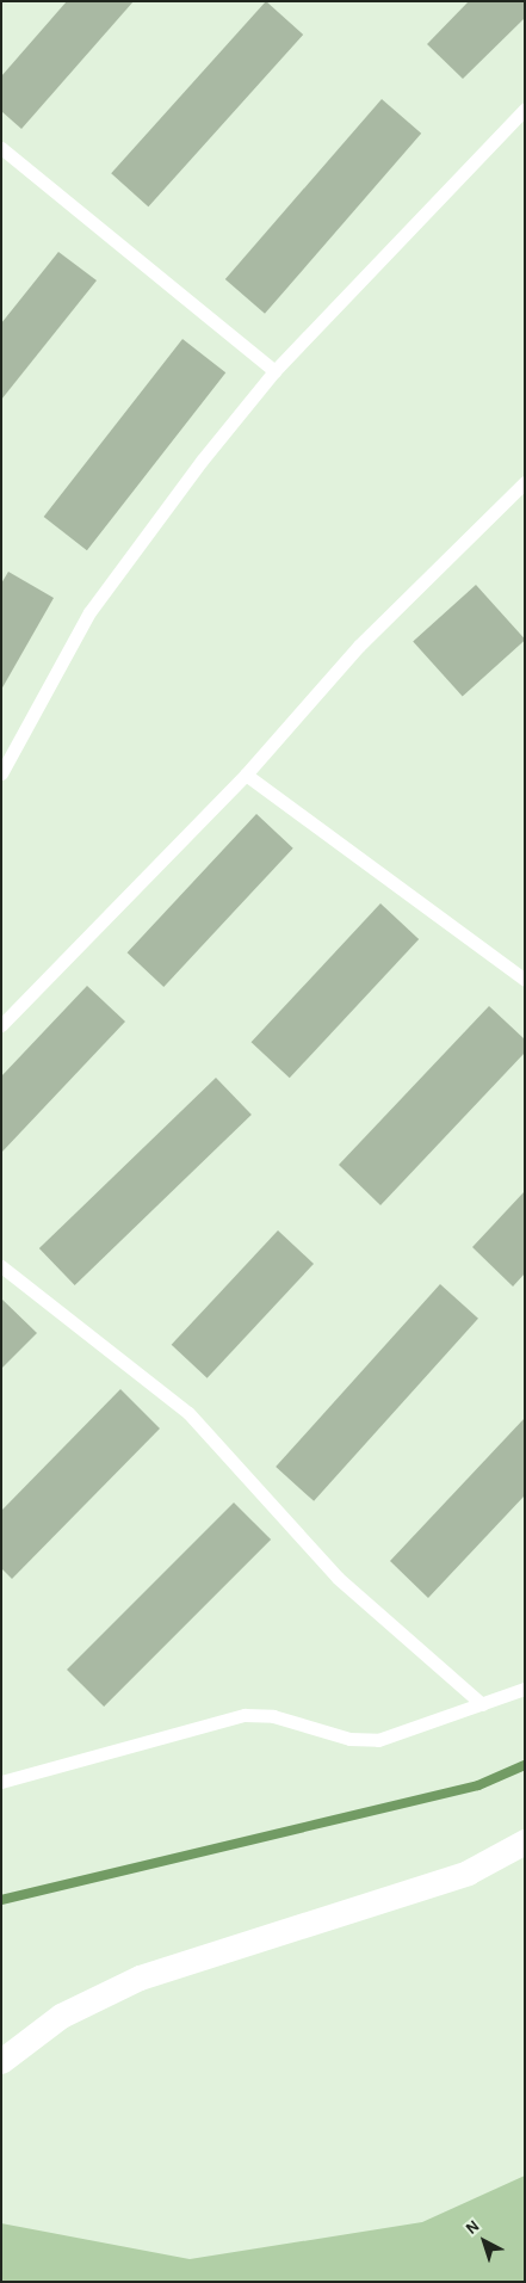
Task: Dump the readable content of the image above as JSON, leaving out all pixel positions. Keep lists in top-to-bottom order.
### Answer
{
  "north": "top left"
}
